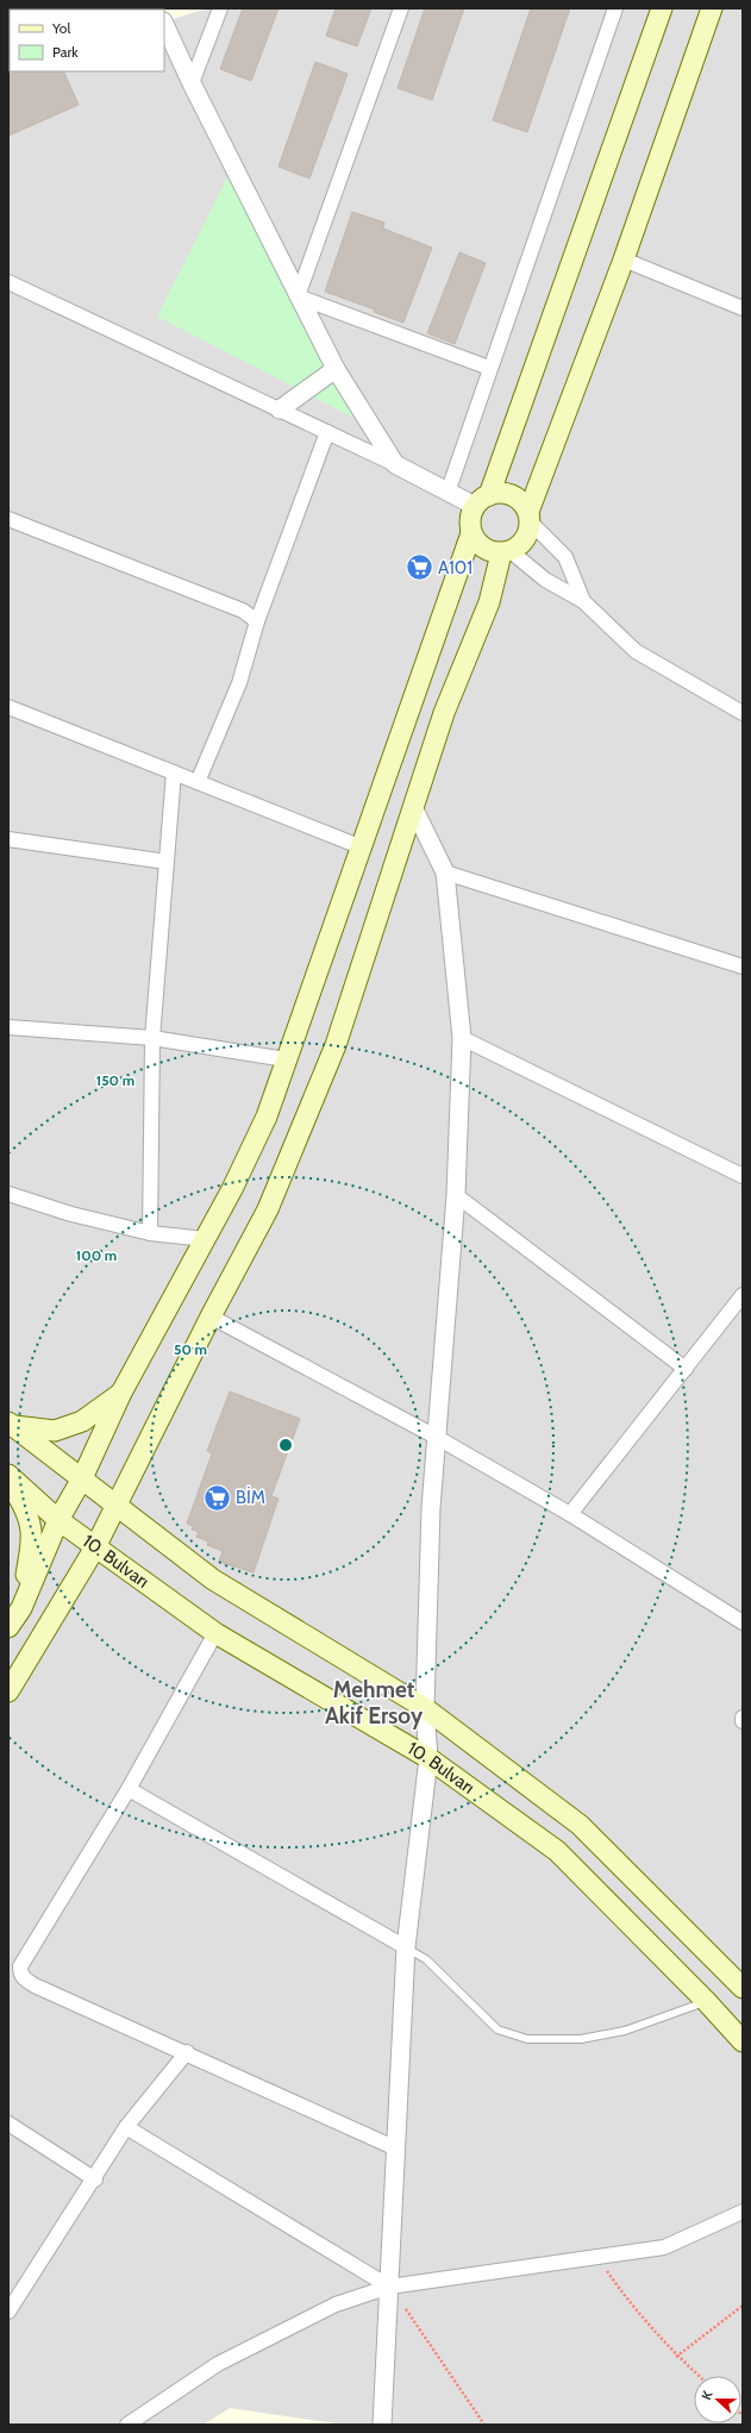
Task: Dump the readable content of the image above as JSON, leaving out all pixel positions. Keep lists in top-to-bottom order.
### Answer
{
  "streets": {
    "main road": ["10. Bulvarı"]
  },
  "districts": ["Mehmet Akif Ersoy"],
  "places": {
    "supermarket": ["A101", "BİM"]
  },
  "legend": ["Yol", "Park"],
  "north": "left",
  "rings": ["150 m", "100 m", "50 m"]
}
